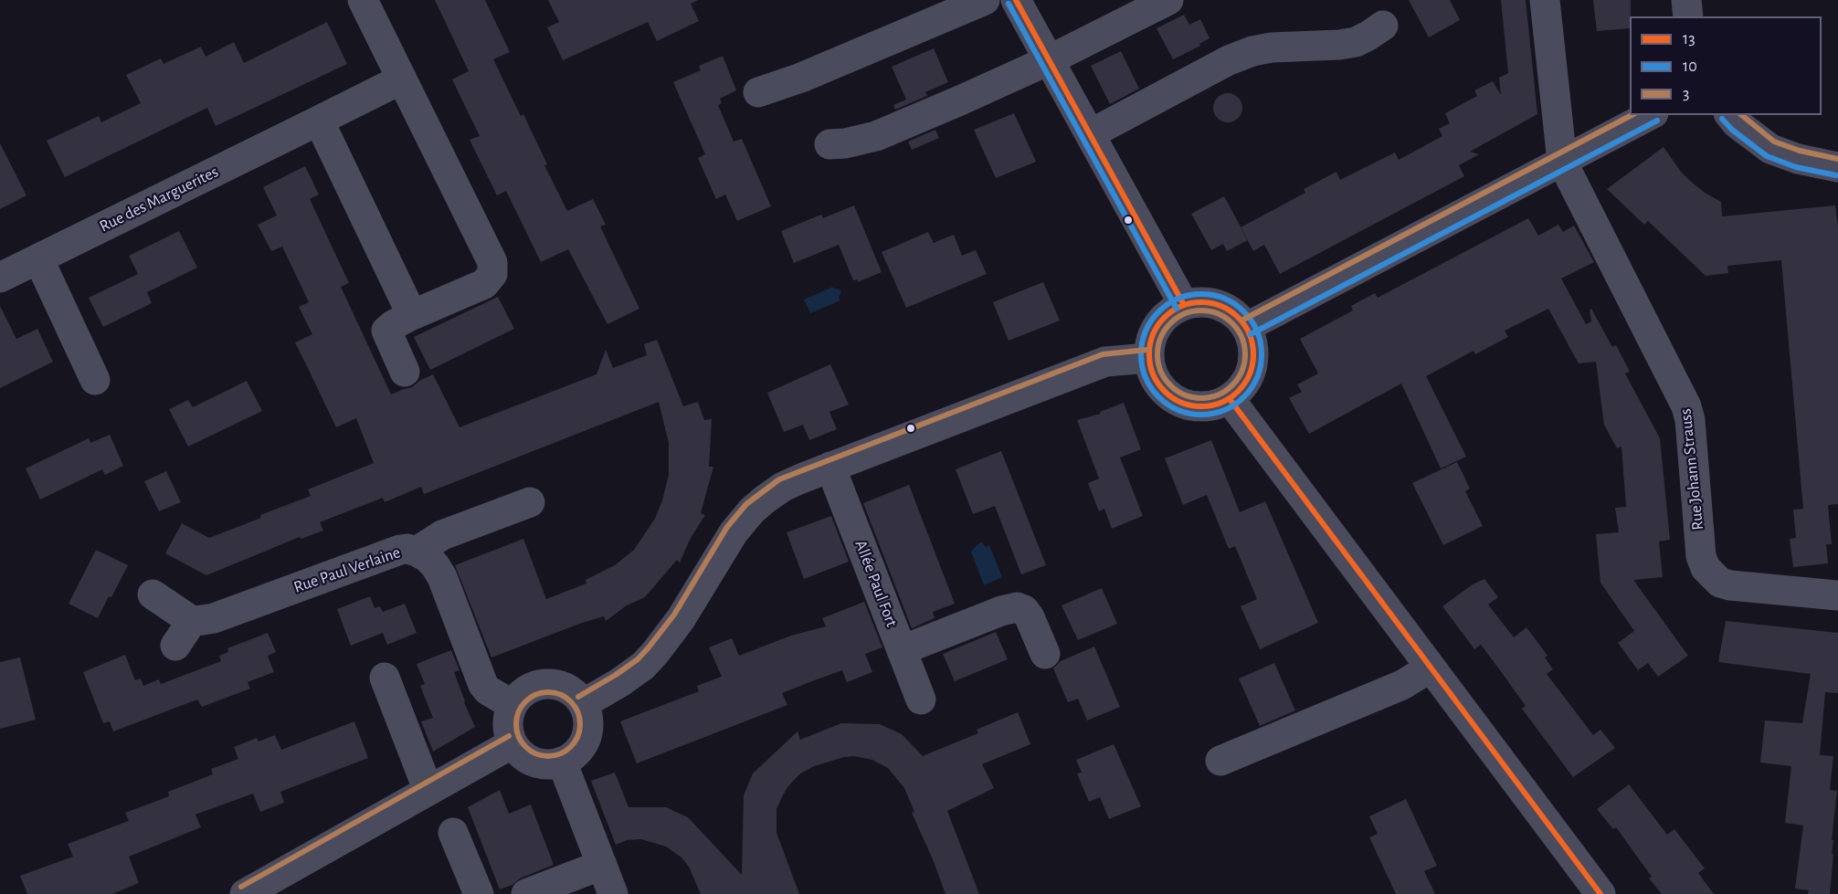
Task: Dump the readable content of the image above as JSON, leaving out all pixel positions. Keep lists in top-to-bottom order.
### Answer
{
  "streets": {
    "street": [
      "Rue des Marguerites",
      "Rue Johann Strauss",
      "Rue Paul Verlaine",
      "Allée Paul Fort"
    ]
  },
  "lines": ["transit line 13", "transit line 10", "transit line 3"],
  "legend": ["13", "10", "3"]
}
